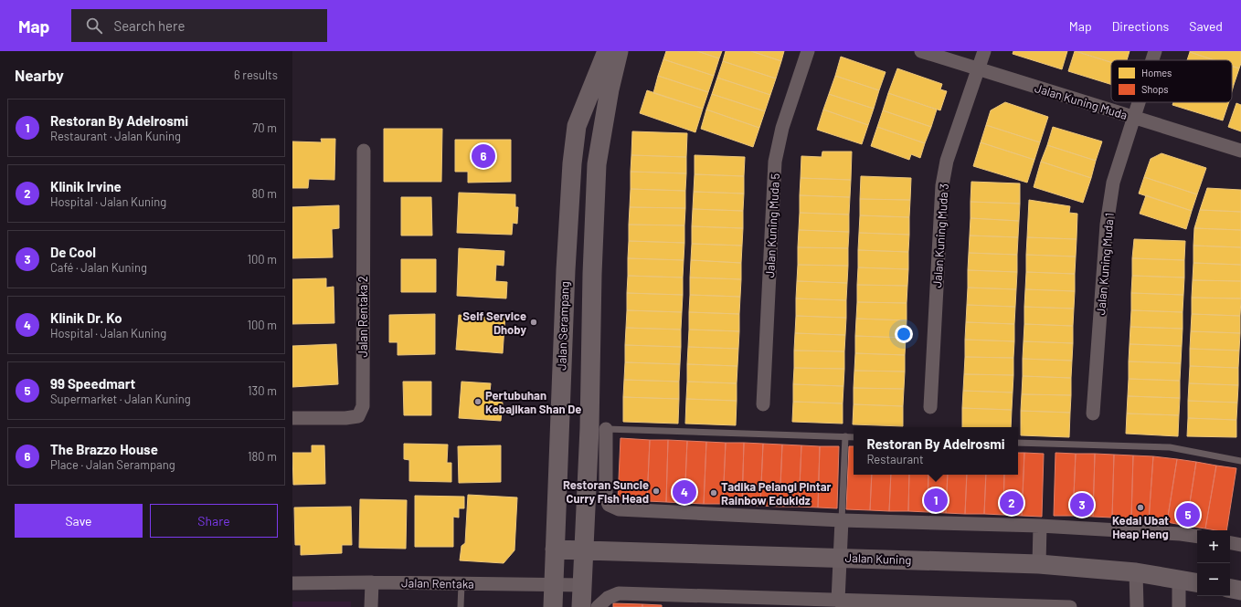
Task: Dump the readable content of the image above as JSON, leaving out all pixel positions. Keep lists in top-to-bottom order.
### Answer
{
  "streets": {
    "main road": ["Jalan Serampang", "Jalan Kuning"],
    "street": [
      "Jalan Kuning Muda",
      "Jalan Kuning Muda 5",
      "Jalan Kuning Muda 3",
      "Jalan Kuning Muda 1",
      "Jalan Rentaka 2",
      "Jalan Rentaka"
    ]
  },
  "crossings": [
    ["Jalan Kuning Muda", "Jalan Kuning Muda 3"],
    ["Jalan Kuning Muda", "Jalan Kuning Muda 1"],
    ["Jalan Serampang", "Jalan Kuning"],
    ["Jalan Serampang", "Jalan Rentaka"]
  ],
  "places": [
    "Self Service Dhoby",
    "Pertubuhan Kebajikan Shan De",
    "Restoran Suncle Curry Fish Head",
    "Tadika Pelangi Pintar Rainbow Edukidz",
    "Kedai Ubat Heap Heng"
  ],
  "legend": ["Homes", "Shops"],
  "page": {
    "header": "Map",
    "search": "Search here",
    "nav": ["Map", "Directions", "Saved"],
    "heading": ["Nearby", "6 results"],
    "list": [
      {
        "mark": "1",
        "name": "Restoran By Adelrosmi",
        "note": "Restaurant · Jalan Kuning",
        "value": "70 m"
      },
      {
        "mark": "2",
        "name": "Klinik Irvine",
        "note": "Hospital · Jalan Kuning",
        "value": "80 m"
      },
      {
        "mark": "3",
        "name": "De Cool",
        "note": "Café · Jalan Kuning",
        "value": "100 m"
      },
      {
        "mark": "4",
        "name": "Klinik Dr. Ko",
        "note": "Hospital · Jalan Kuning",
        "value": "100 m"
      },
      {
        "mark": "5",
        "name": "99 Speedmart",
        "note": "Supermarket · Jalan Kuning",
        "value": "130 m"
      },
      {
        "mark": "6",
        "name": "The Brazzo House",
        "note": "Place · Jalan Serampang",
        "value": "180 m"
      }
    ],
    "pins": [
      "6",
      "4",
      "1",
      "2",
      "3",
      "5"
    ],
    "popup": ["Restoran By Adelrosmi", "Restaurant"],
    "buttons": ["Save", "Share"],
    "map_buttons": ["+", "−"]
  }
}
